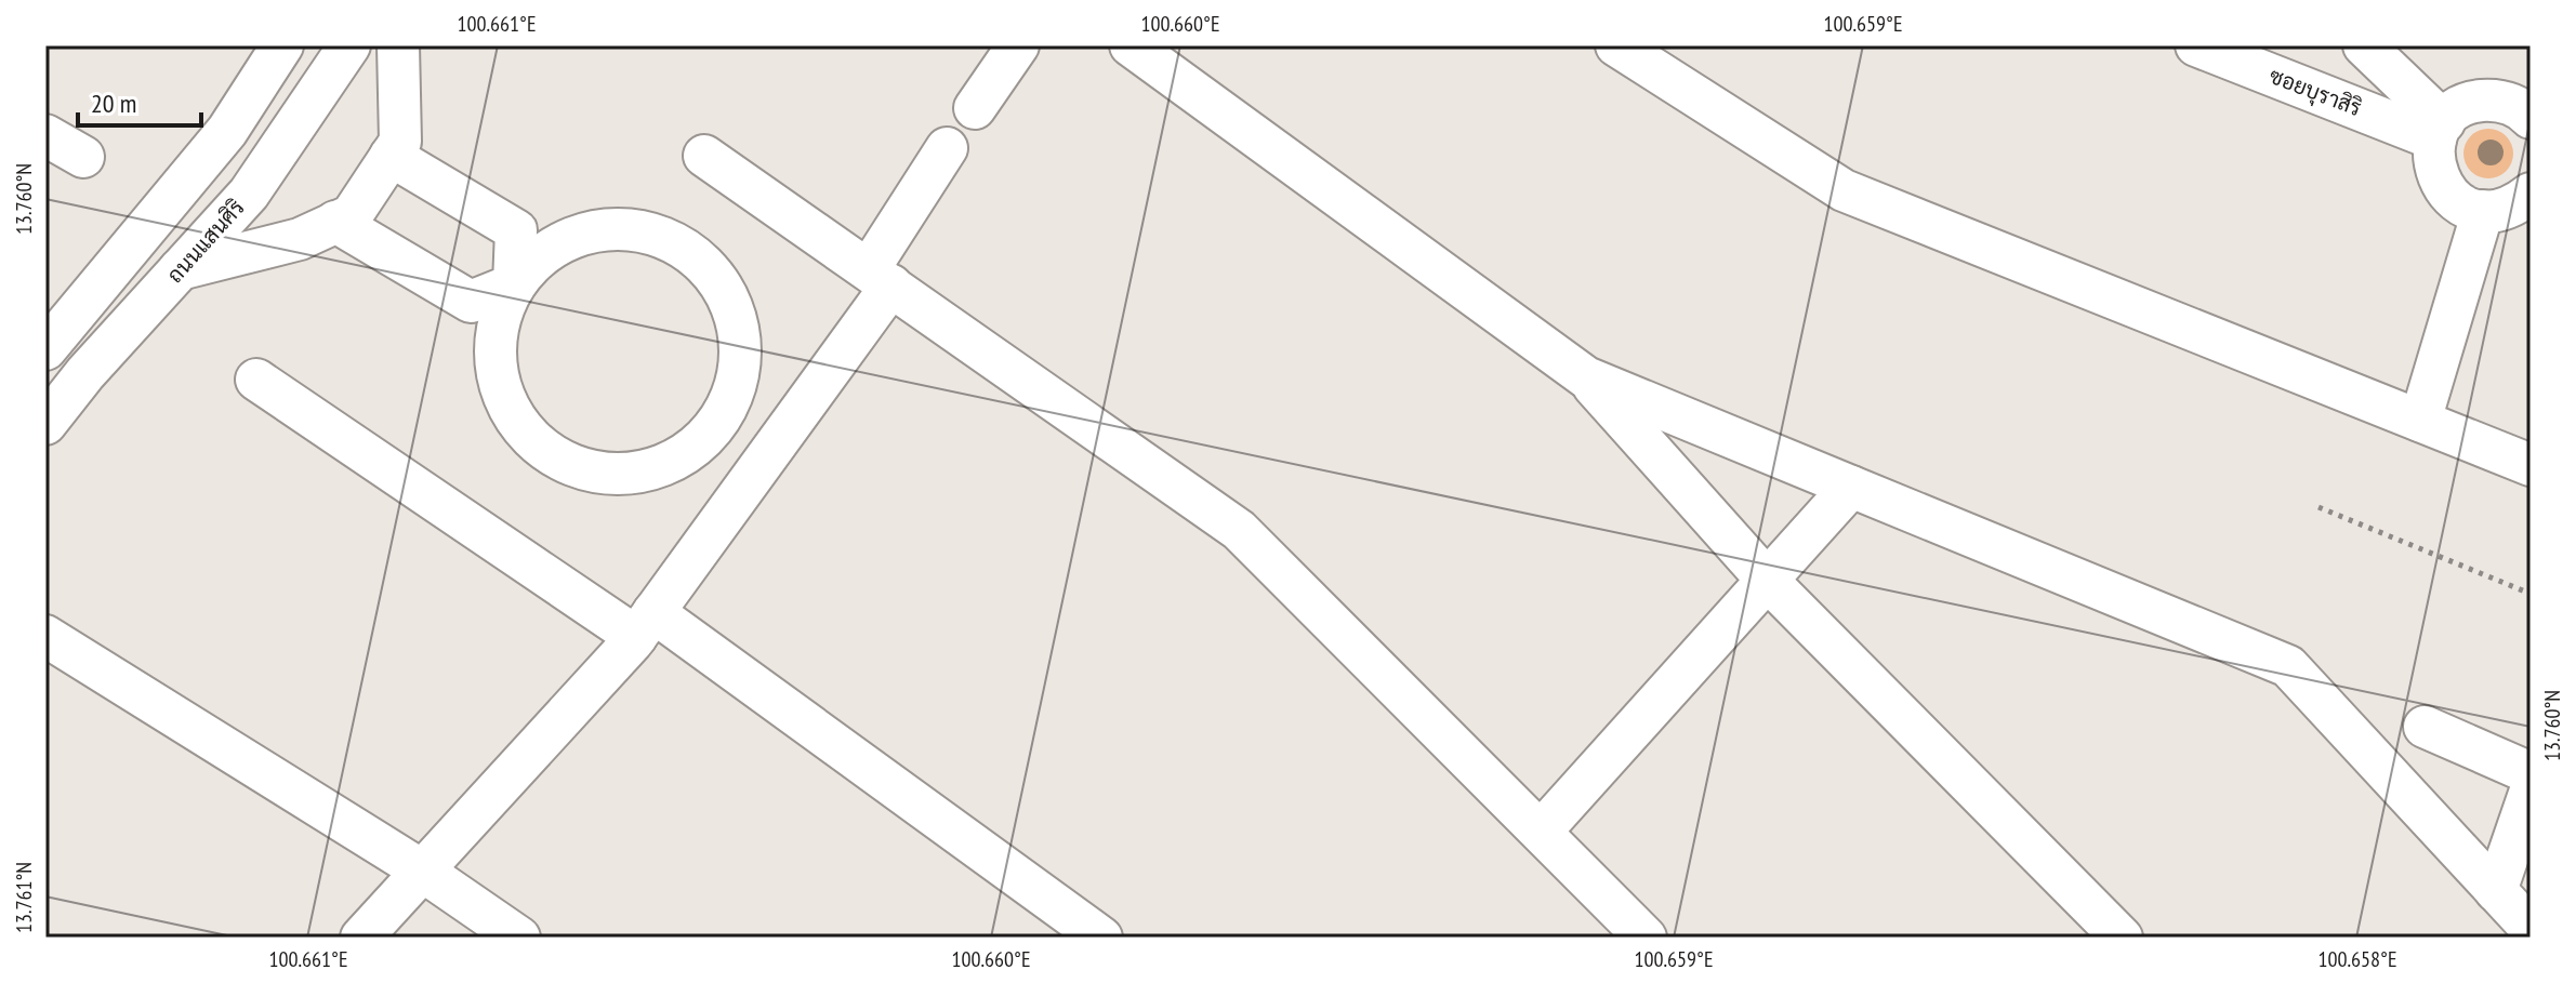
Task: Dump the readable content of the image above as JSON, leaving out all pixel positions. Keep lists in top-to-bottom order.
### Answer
{
  "streets": {
    "street": ["ซอยบุราสิริ", "ถนนแสนศิริ"]
  },
  "scale_bar": "20 m",
  "coordinates": [
    "100.661°E",
    "100.660°E",
    "100.659°E",
    "13.760°N",
    "13.761°N",
    "100.658°E"
  ]
}
